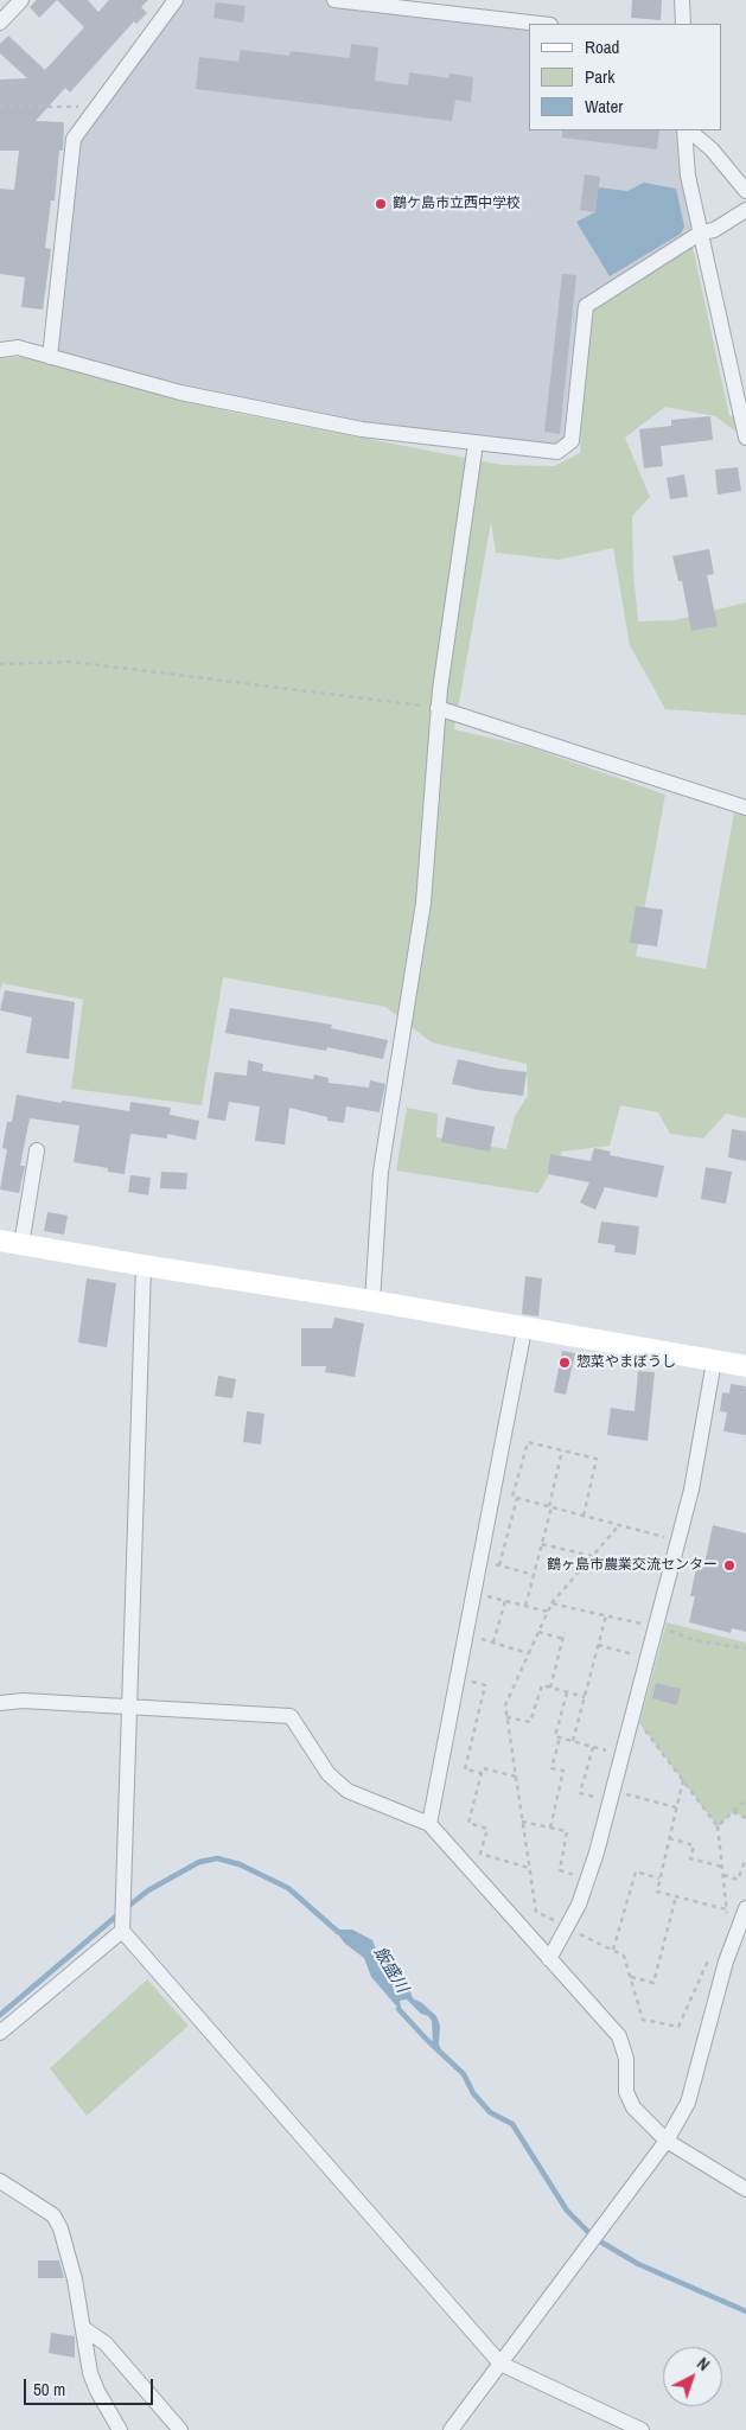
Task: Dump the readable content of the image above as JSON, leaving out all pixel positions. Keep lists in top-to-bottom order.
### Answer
{
  "water": ["飯盛川"],
  "places": ["鶴ケ島市立西中学校", "惣菜やまぼうし", "鶴ヶ島市農業交流センター"],
  "legend": ["Road", "Park", "Water"],
  "scale_bar": "50 m",
  "north": "top right"
}
